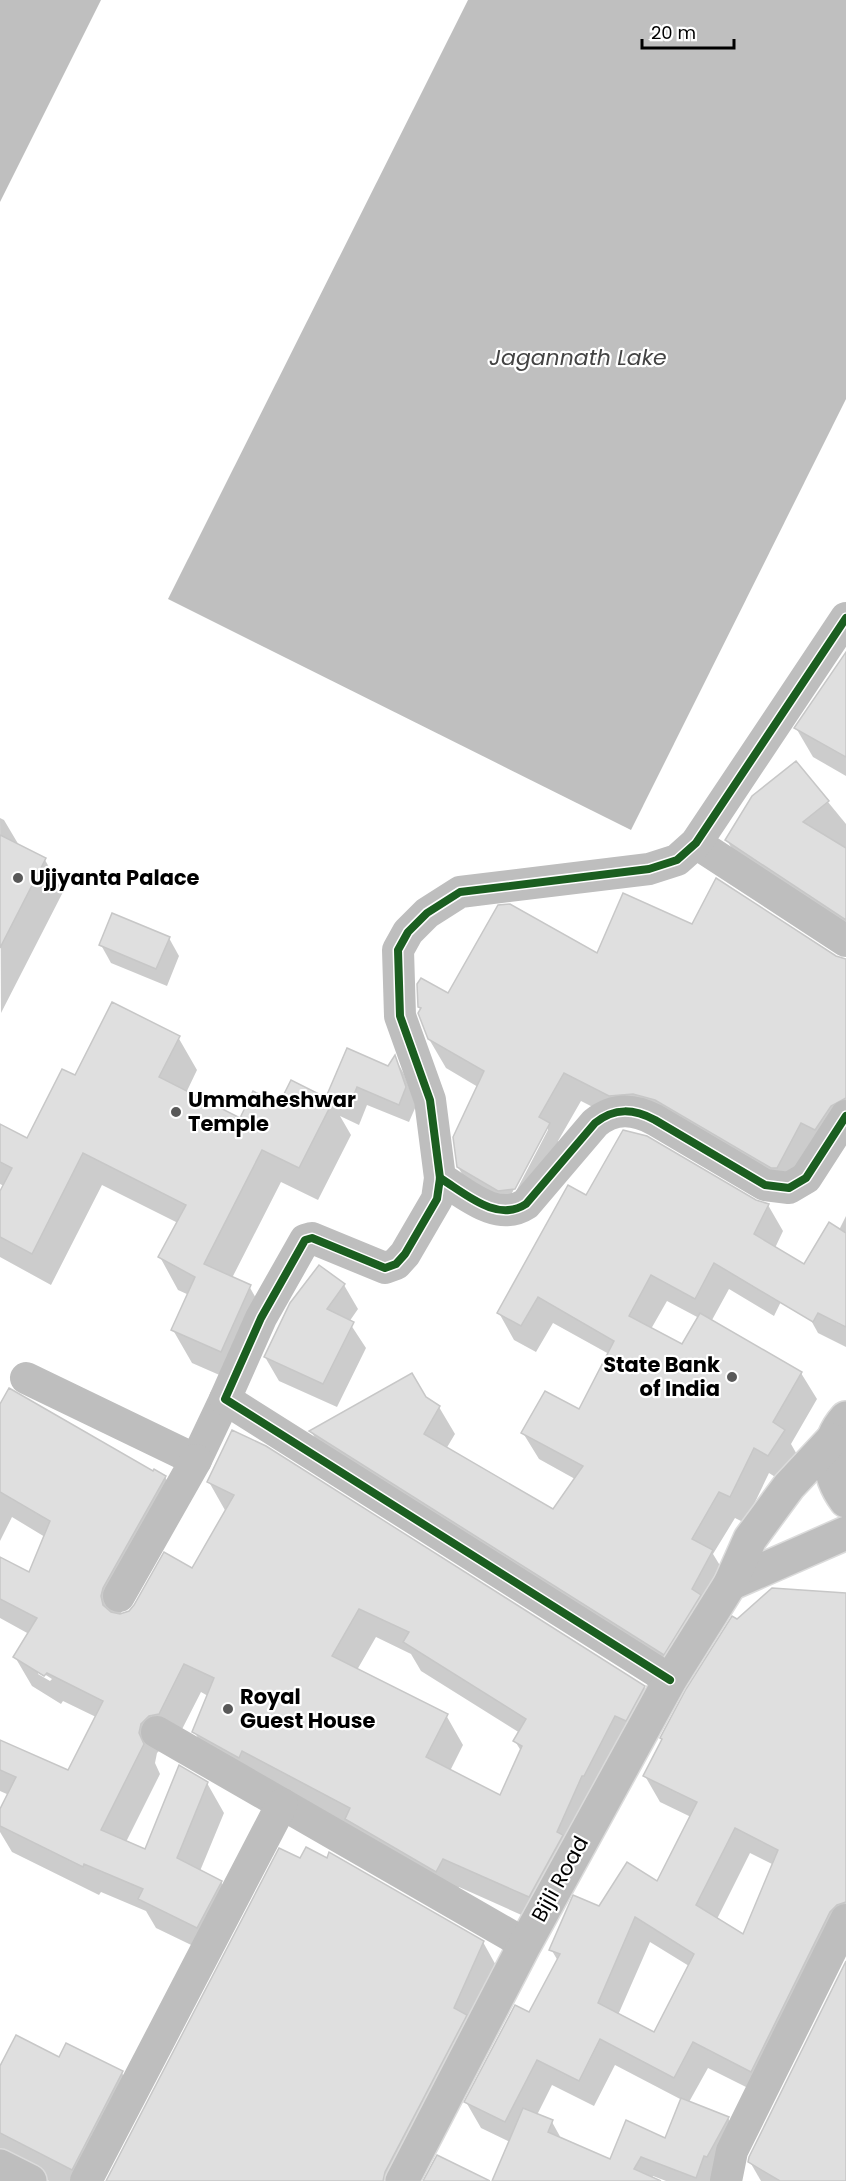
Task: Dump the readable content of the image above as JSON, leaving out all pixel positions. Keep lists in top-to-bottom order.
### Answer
{
  "streets": {
    "main road": ["Bijli Road"]
  },
  "water": ["Jagannath Lake"],
  "places": [
    "Ujjyanta Palace",
    "Ummaheshwar Temple",
    "State Bank of India",
    "Royal Guest House"
  ],
  "scale_bar": "20 m"
}
